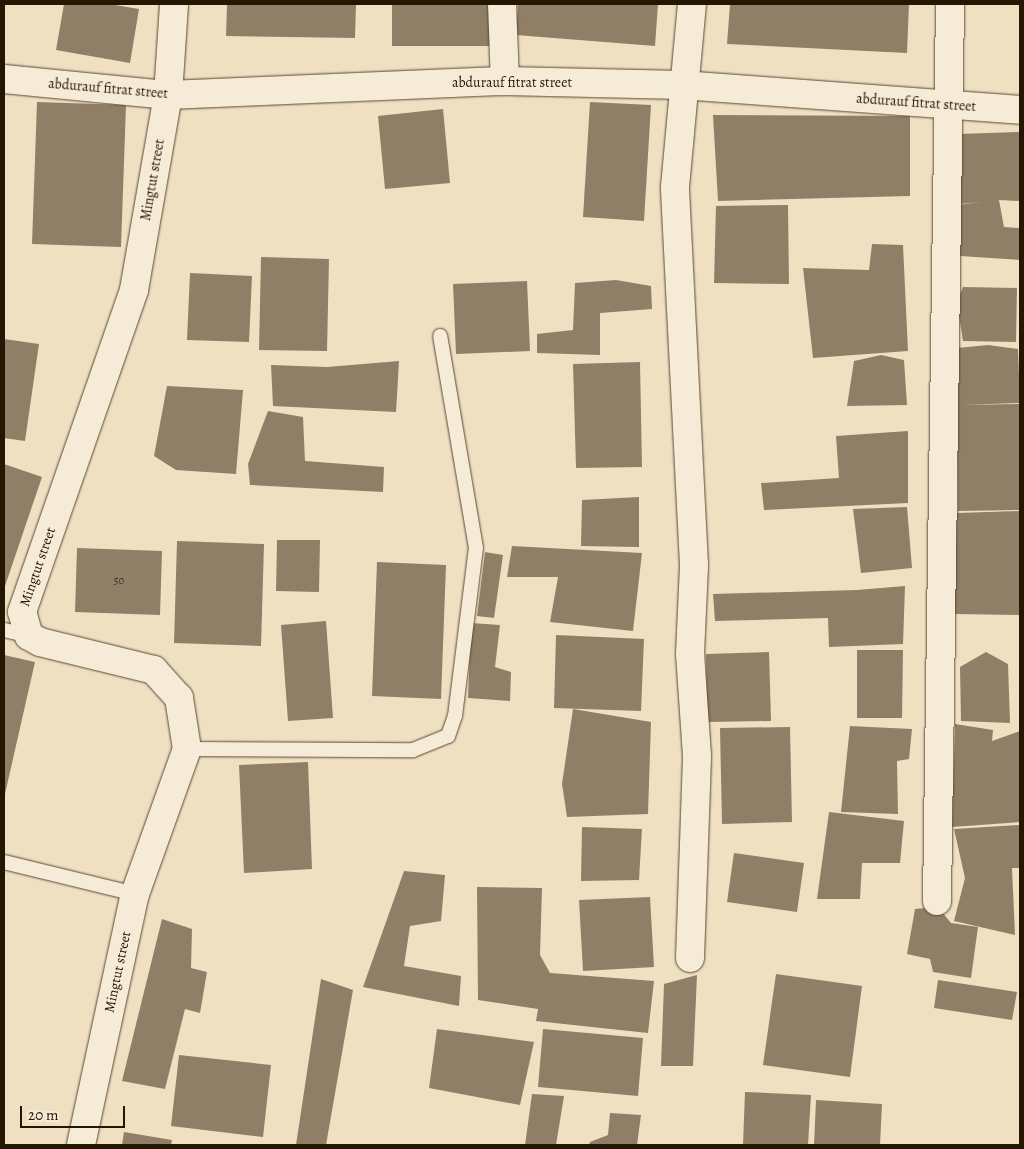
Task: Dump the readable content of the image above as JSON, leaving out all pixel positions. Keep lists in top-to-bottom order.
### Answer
{
  "streets": {
    "street": ["abdurauf fitrat street", "Mingtut street"]
  },
  "crossings": [
    ["abdurauf fitrat street", "Mingtut street"]
  ],
  "house_numbers": ["50"],
  "scale_bar": "20 m"
}
